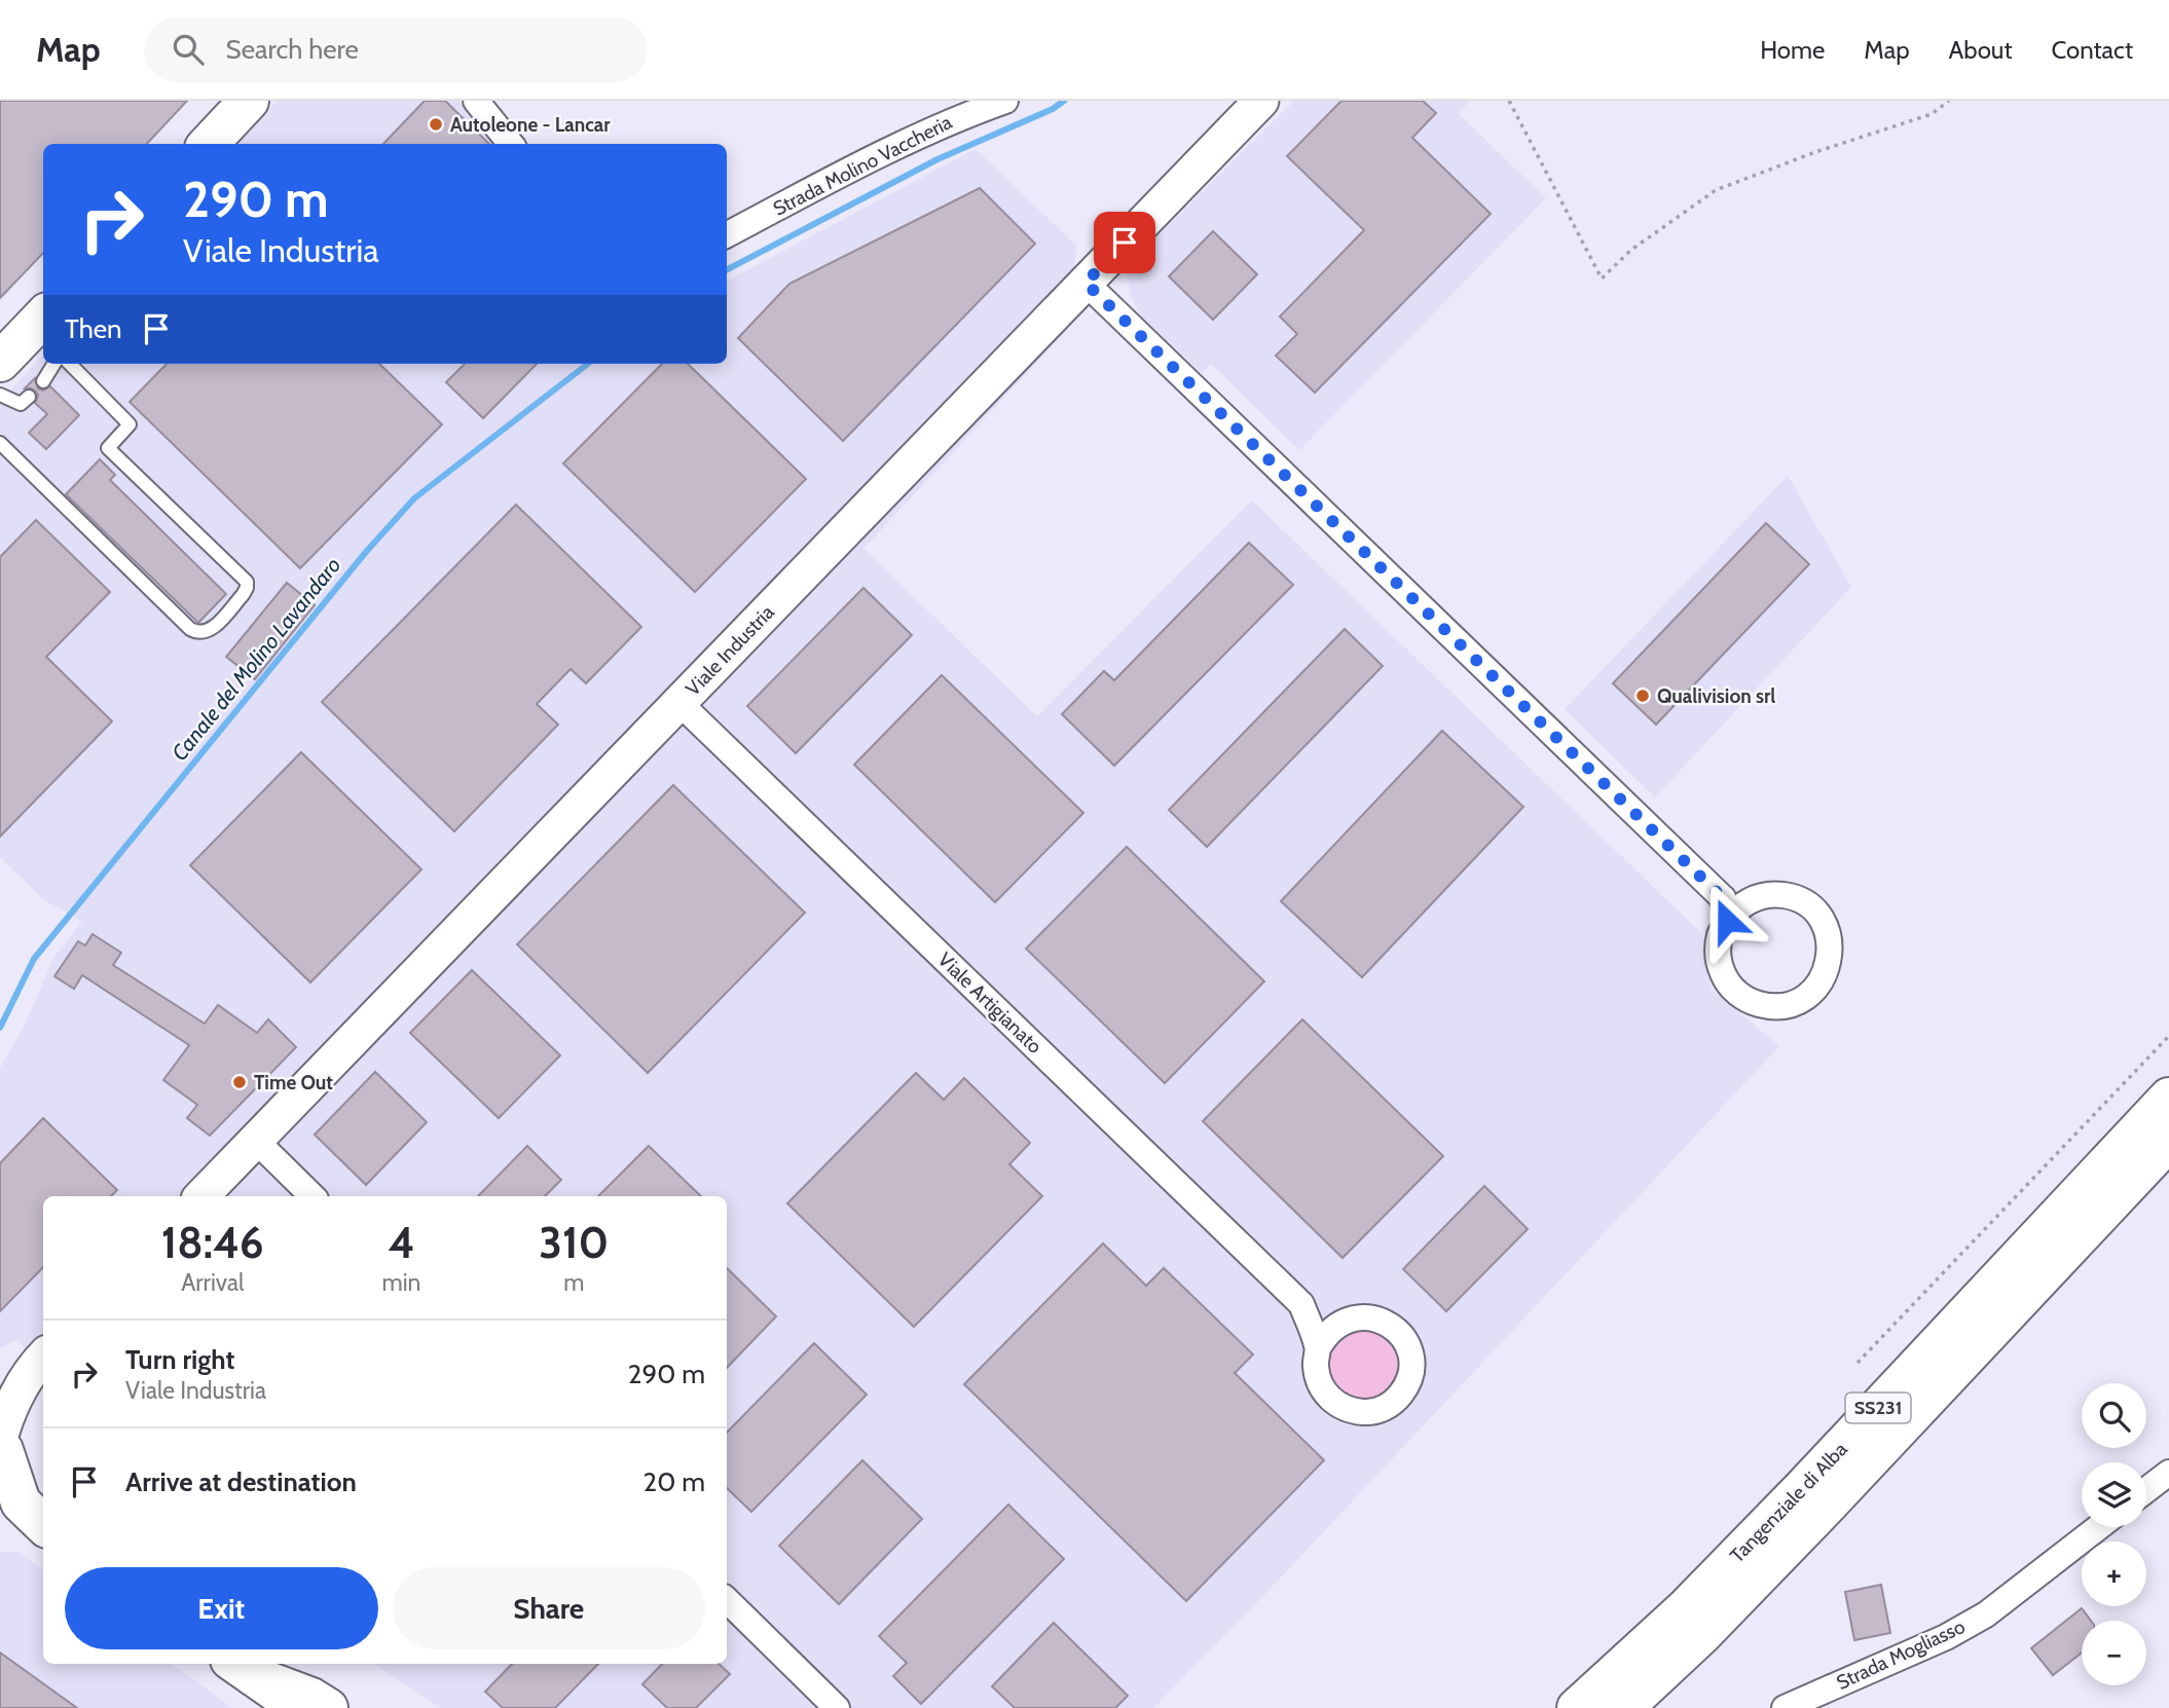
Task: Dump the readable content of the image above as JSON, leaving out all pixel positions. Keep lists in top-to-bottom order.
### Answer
{
  "streets": {
    "main road": ["SS231", "Tangenziale di Alba"],
    "street": [
      "Strada Molino Vaccheria",
      "Viale Industria",
      "Viale Artigianato",
      "Strada Mogliasso"
    ]
  },
  "crossings": [
    ["Viale Industria", "Viale Artigianato"]
  ],
  "water": ["Canale del Molino Lavandaro"],
  "places": ["Autoleone - Lancar", "Qualivision srl", "Time Out"],
  "page": {
    "header": "Map",
    "search": "Search here",
    "nav": [
      "Home",
      "Map",
      "About",
      "Contact"
    ],
    "turn": ["290 m", "Viale Industria"],
    "then": "Then",
    "eta": [
      "18:46",
      "Arrival",
      "4",
      "min",
      "310",
      "m"
    ],
    "list": [
      {
        "name": "Turn right",
        "note": "Viale Industria",
        "value": "290 m"
      },
      {
        "name": "Arrive at destination",
        "value": "20 m"
      }
    ],
    "map_buttons": ["+", "−"],
    "buttons": ["Exit", "Share"]
  }
}
